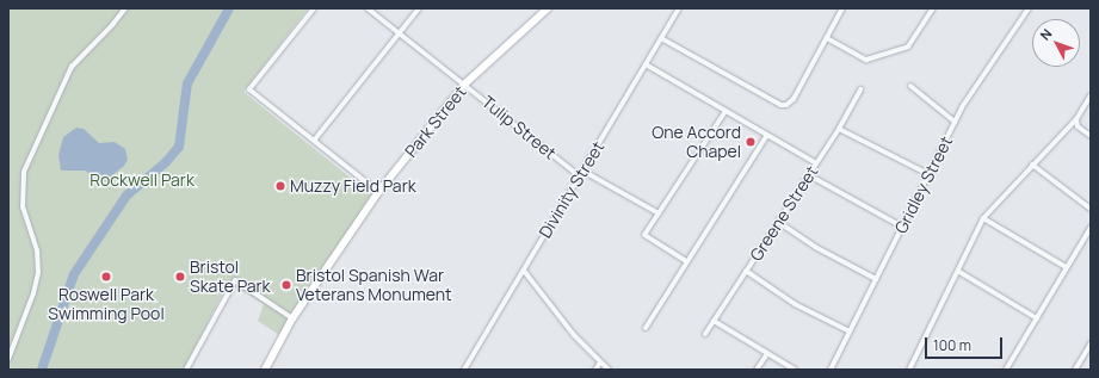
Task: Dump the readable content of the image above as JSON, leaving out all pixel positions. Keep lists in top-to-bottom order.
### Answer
{
  "streets": {
    "highway": ["Park Street"],
    "street": [
      "Tulip Street",
      "Gridley Street",
      "Divinity Street",
      "Greene Street"
    ]
  },
  "crossings": [
    ["Park Street", "Tulip Street"],
    ["Tulip Street", "Divinity Street"]
  ],
  "parks": ["Rockwell Park"],
  "places": [
    "One Accord Chapel",
    "Muzzy Field Park",
    "Roswell Park Swimming Pool",
    "Bristol Skate Park",
    "Bristol Spanish War Veterans Monument"
  ],
  "scale_bar": "100 m",
  "north": "top left"
}
